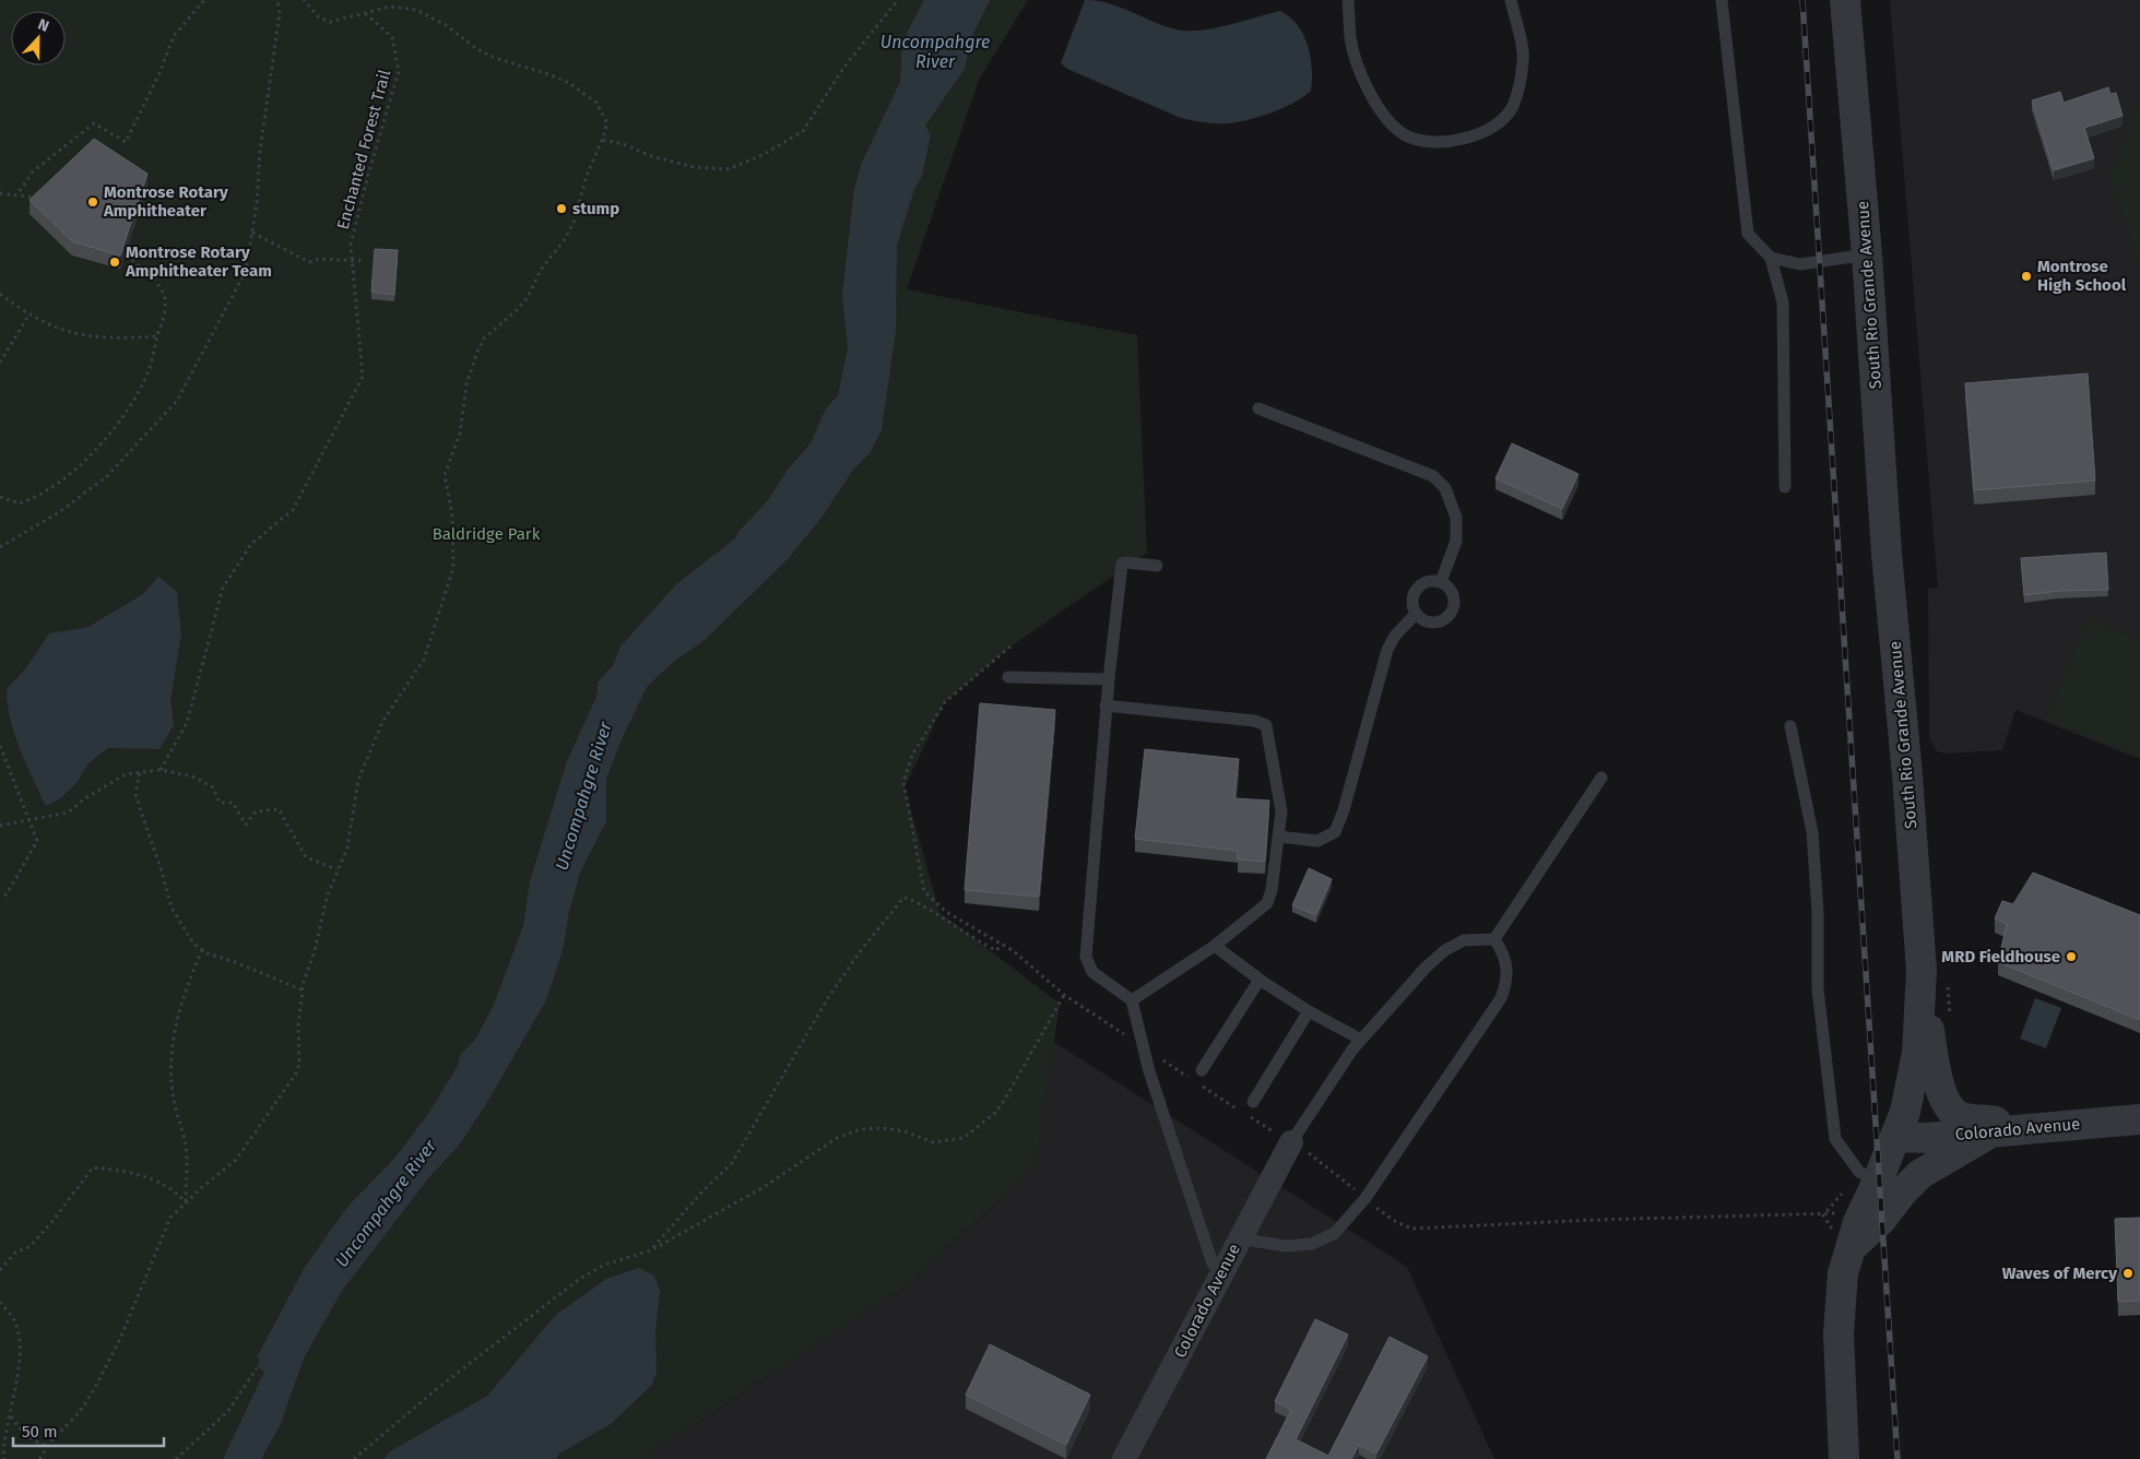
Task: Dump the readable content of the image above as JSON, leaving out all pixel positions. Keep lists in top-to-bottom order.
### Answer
{
  "streets": {
    "street": ["South Rio Grande Avenue", "Colorado Avenue"],
    "path": ["Enchanted Forest Trail"]
  },
  "crossings": [
    ["South Rio Grande Avenue", "Colorado Avenue"]
  ],
  "water": ["Uncompahgre River"],
  "parks": ["Baldridge Park"],
  "places": [
    "Montrose Rotary Amphitheater",
    "stump",
    "Montrose Rotary Amphitheater Team",
    "Montrose High School",
    "MRD Fieldhouse",
    "Waves of Mercy"
  ],
  "scale_bar": "50 m",
  "north": "top"
}
